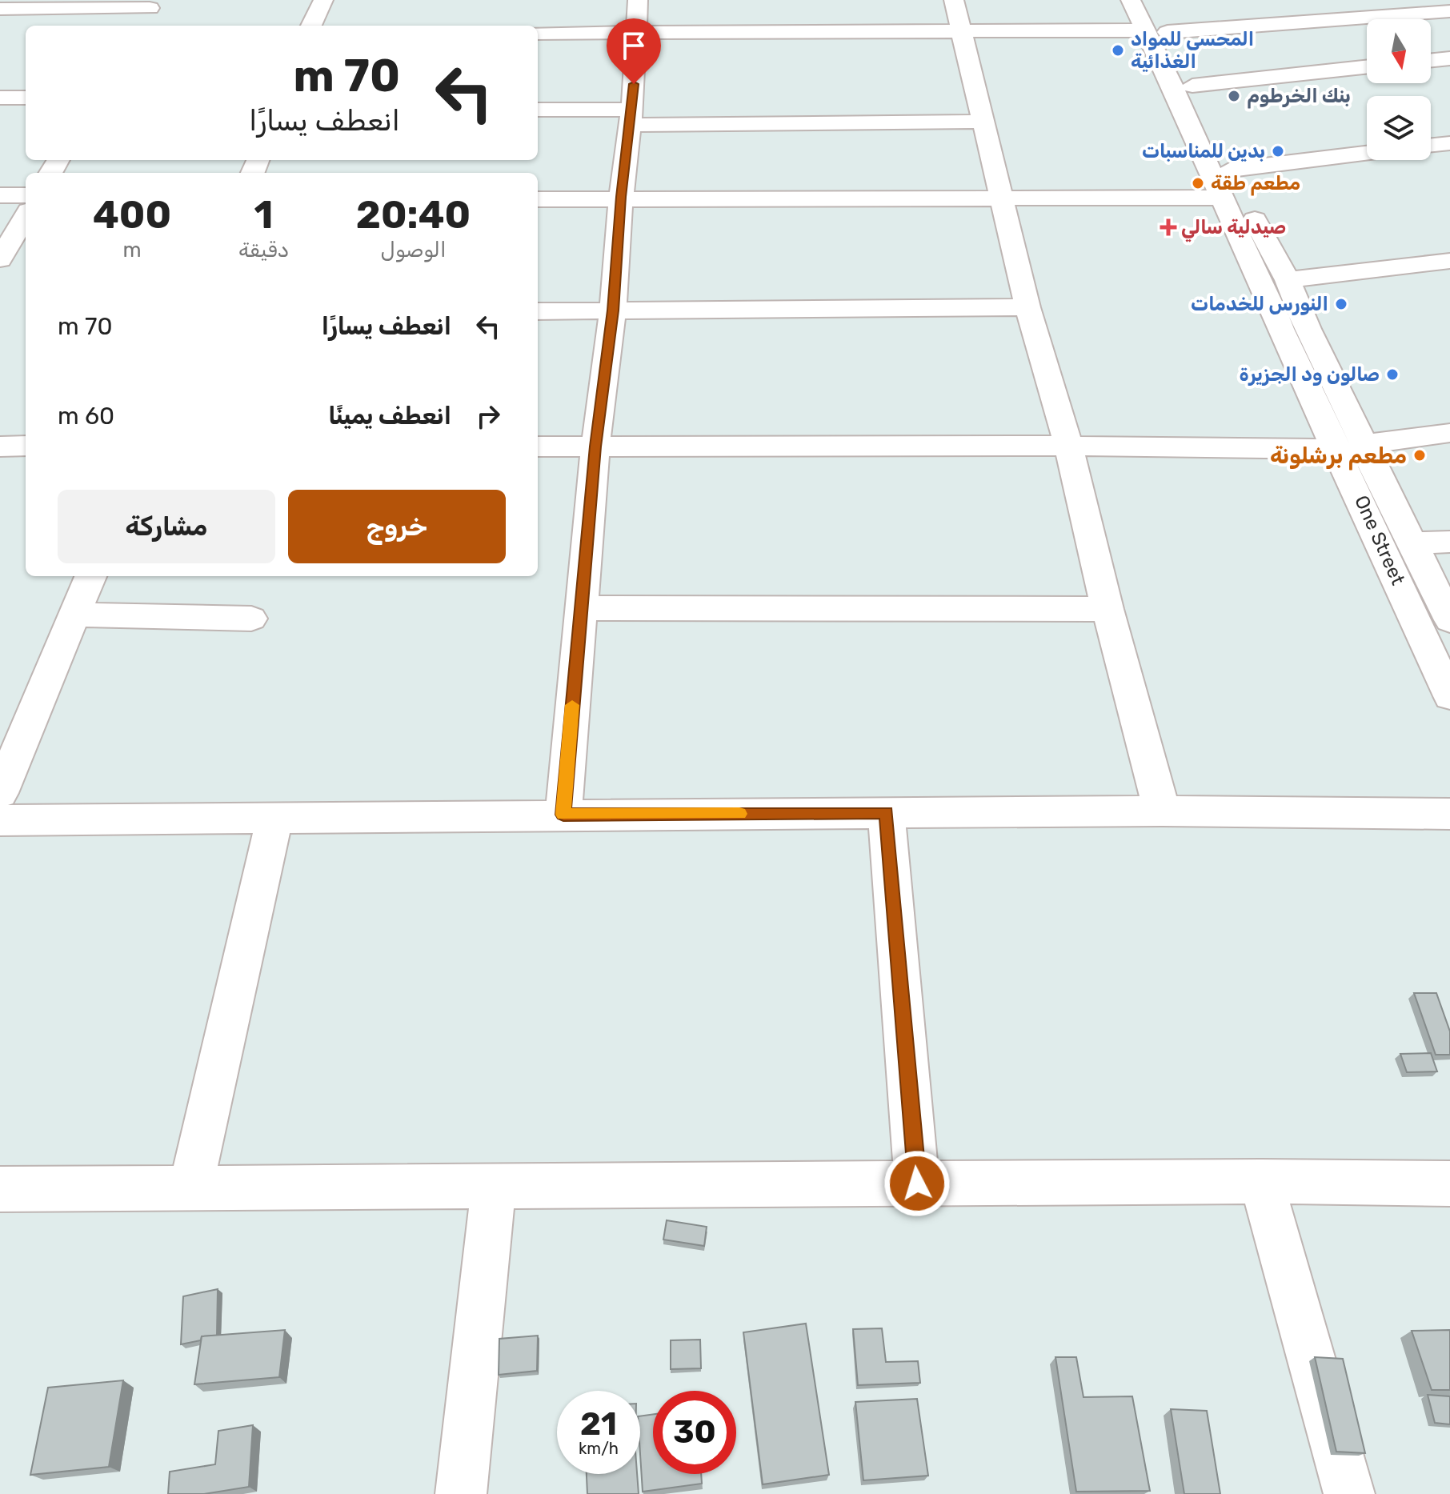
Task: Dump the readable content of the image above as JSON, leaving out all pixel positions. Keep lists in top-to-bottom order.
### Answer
{
  "streets": {
    "street": ["One Street"]
  },
  "places": {
    "other": [
      "المحسي للمواد الغذائية",
      "بنك الخرطوم",
      "بدين للمناسبات",
      "مطعم طقة",
      "النورس للخدمات",
      "صالون ود الجزيرة",
      "مطعم برشلونة"
    ],
    "health": ["صيدلية سالي"]
  },
  "north": "bottom",
  "page": {
    "turn": ["70 m", "انعطف يسارًا"],
    "eta": [
      "20:40",
      "الوصول",
      "1",
      "دقيقة",
      "400",
      "m"
    ],
    "list": [
      {
        "name": "انعطف يسارًا",
        "value": "70 m"
      },
      {
        "name": "انعطف يمينًا",
        "value": "60 m"
      }
    ],
    "buttons": ["خروج", "مشاركة"],
    "speed": "21 km/h",
    "limit": "30"
  }
}
